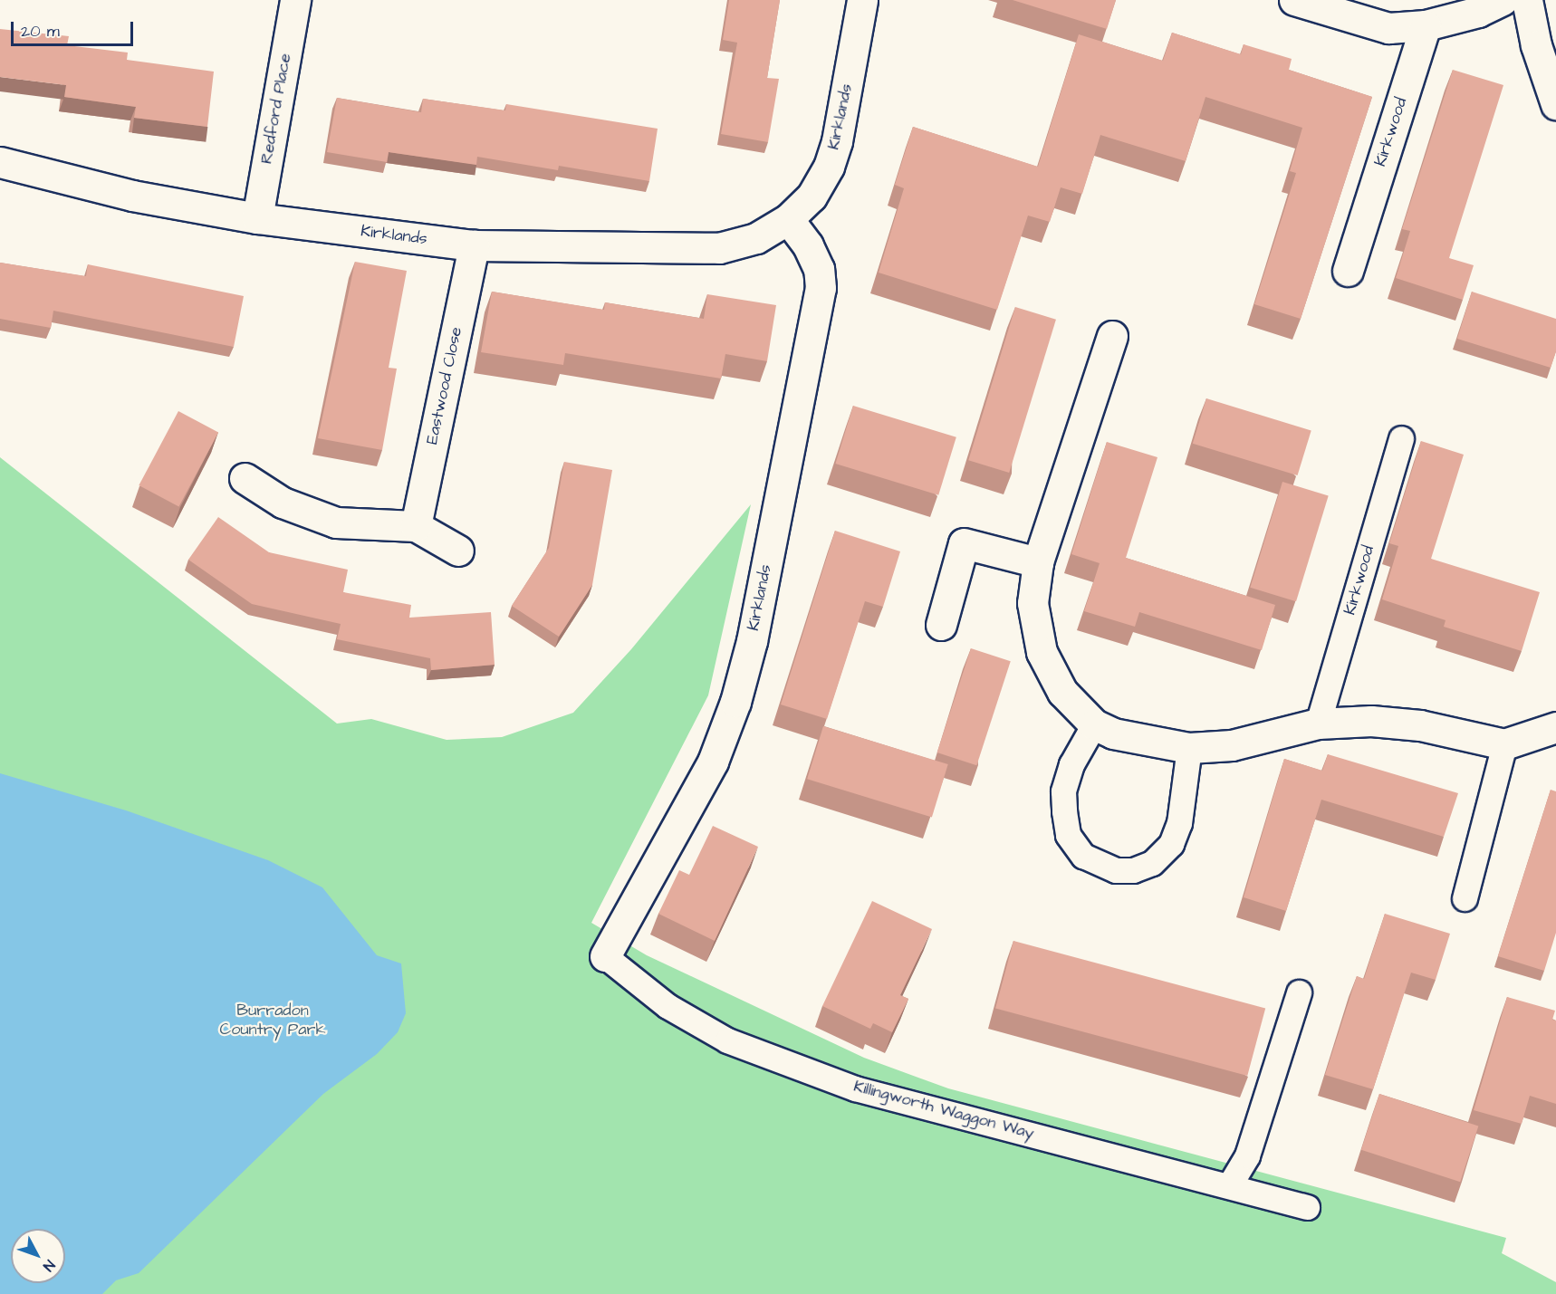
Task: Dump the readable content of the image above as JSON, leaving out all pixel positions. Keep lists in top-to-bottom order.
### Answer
{
  "streets": {
    "street": [
      "Redford Place",
      "Kirklands",
      "Kirkwood",
      "Eastwood Close"
    ],
    "lane": ["Killingworth Waggon Way"]
  },
  "crossings": [
    ["Redford Place", "Kirklands"],
    ["Kirklands", "Eastwood Close"],
    ["Kirklands", "Killingworth Waggon Way"]
  ],
  "parks": ["Burradon Country Park"],
  "scale_bar": "20 m",
  "north": "bottom right"
}
